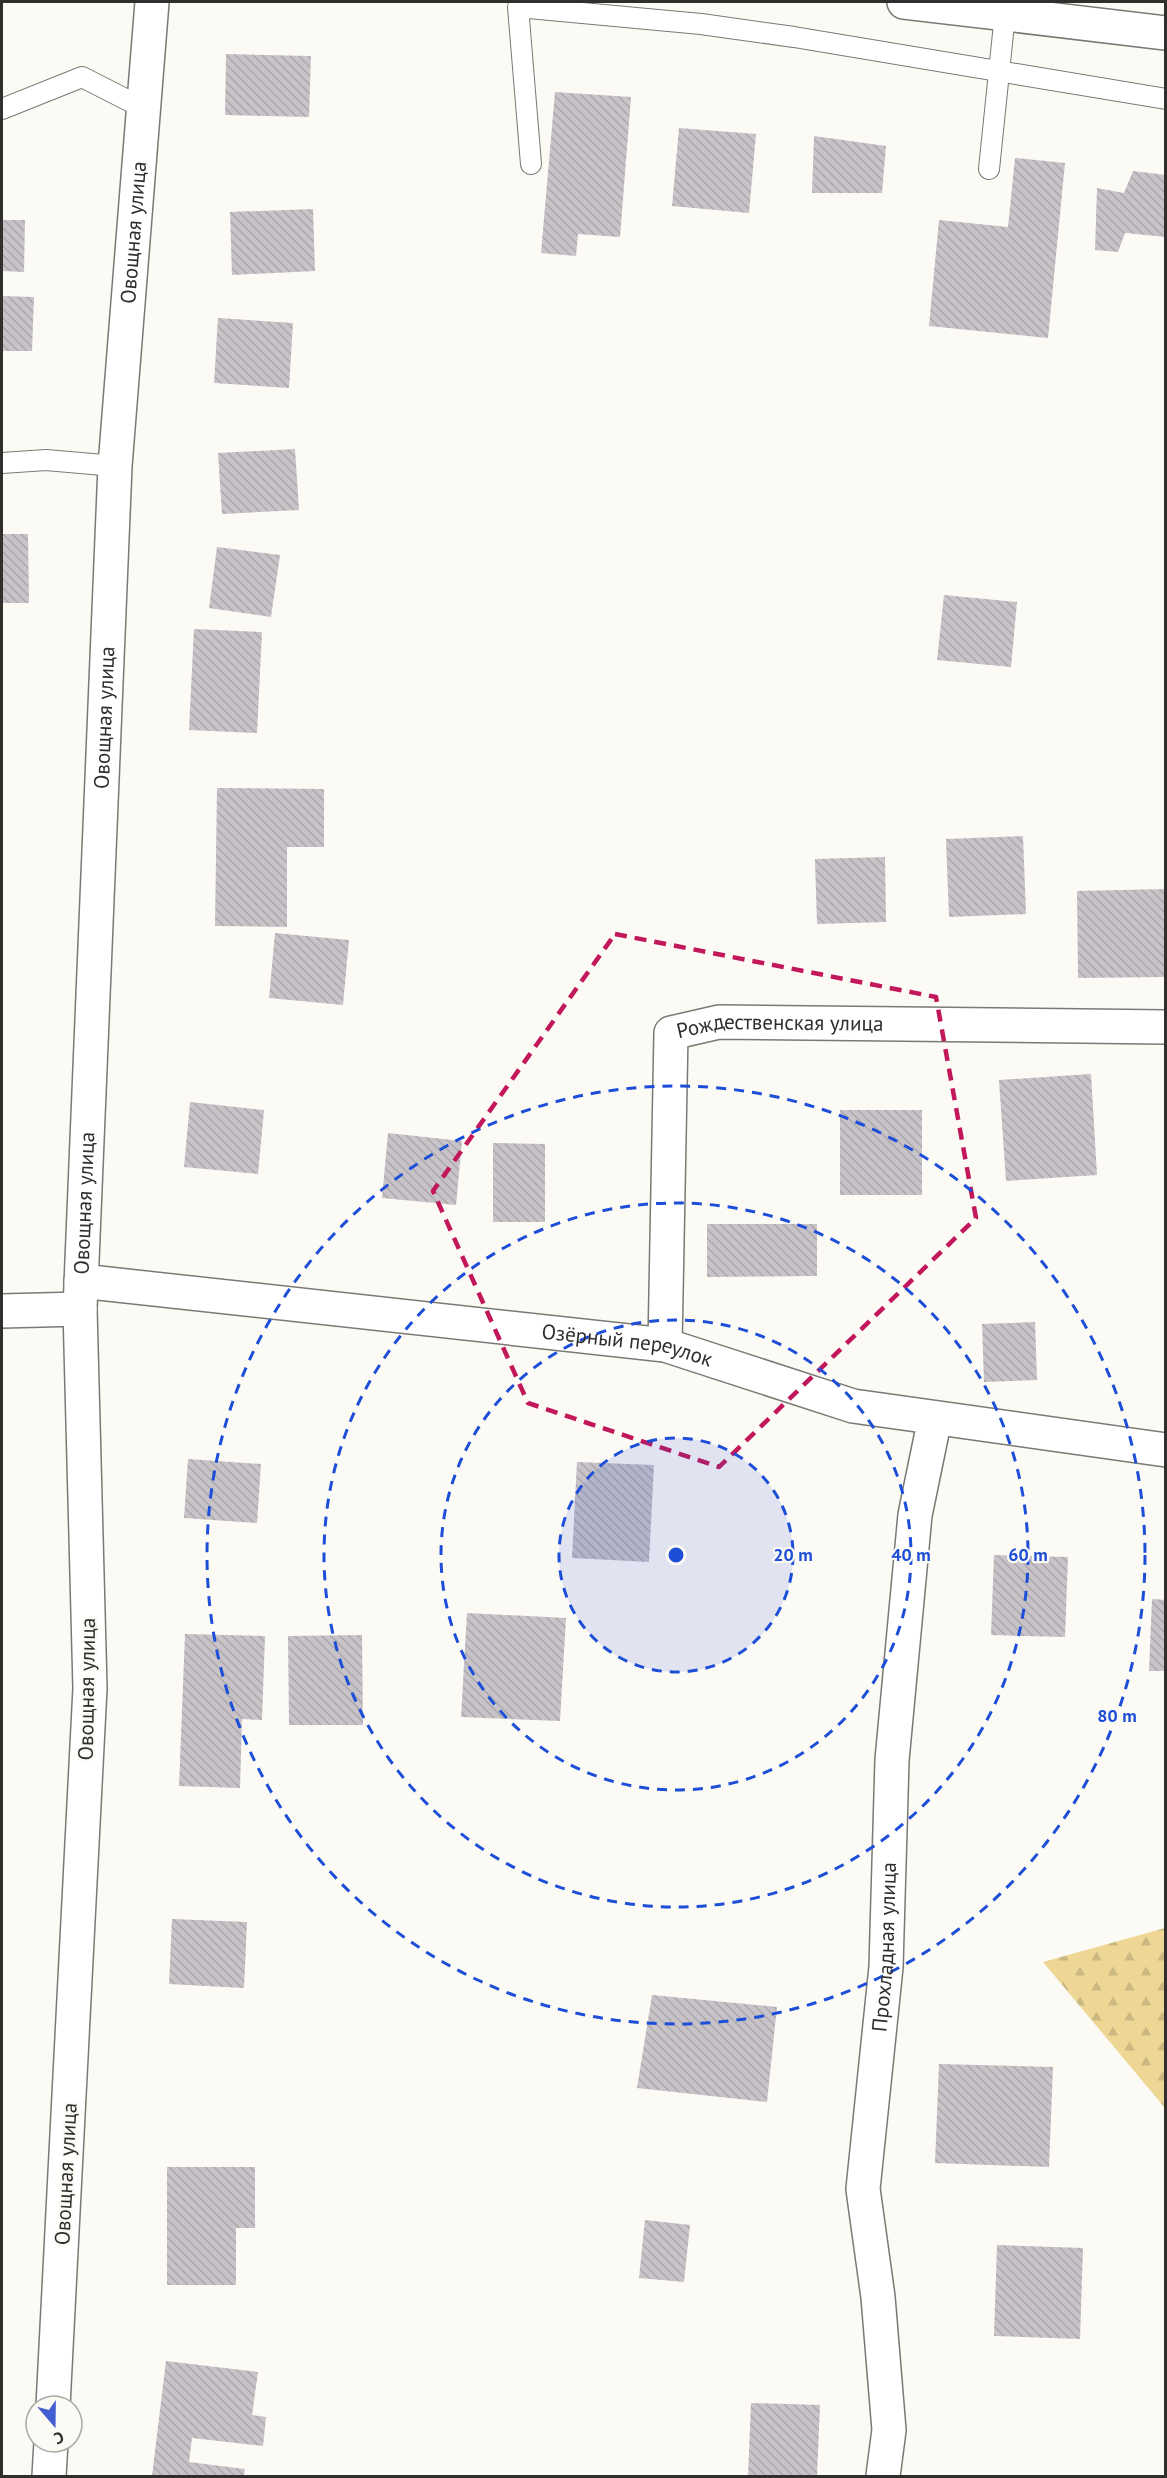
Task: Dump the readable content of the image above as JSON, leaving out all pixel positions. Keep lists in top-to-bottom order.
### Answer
{
  "streets": {
    "street": [
      "Овощная улица",
      "Рождественская улица",
      "Озёрный переулок",
      "Прохладная улица"
    ]
  },
  "crossings": [
    ["Овощная улица", "Озёрный переулок"],
    ["Рождественская улица", "Озёрный переулок"],
    ["Озёрный переулок", "Прохладная улица"]
  ],
  "north": "bottom",
  "rings": [
    "20 m",
    "40 m",
    "60 m",
    "80 m"
  ]
}
